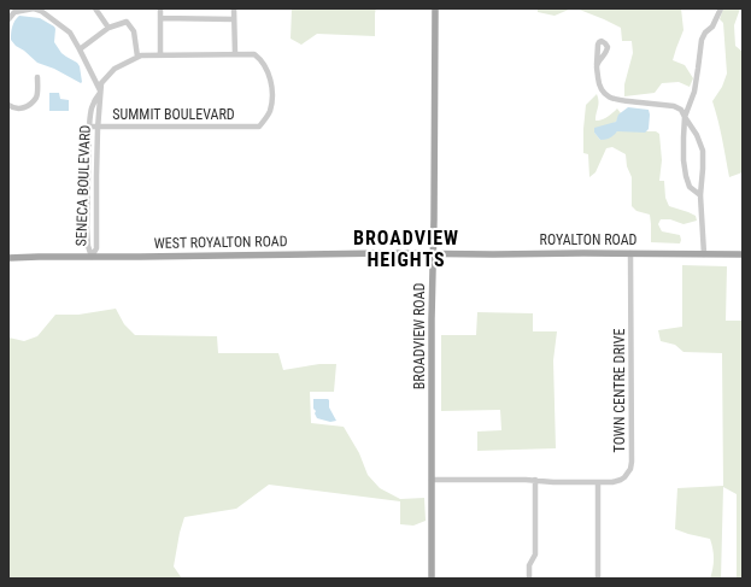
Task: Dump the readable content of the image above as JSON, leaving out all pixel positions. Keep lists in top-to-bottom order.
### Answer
{
  "streets": {
    "main road": ["ROYALTON ROAD", "WEST ROYALTON ROAD", "BROADVIEW ROAD"],
    "street": ["SUMMIT BOULEVARD", "SENECA BOULEVARD", "TOWN CENTRE DRIVE"]
  },
  "crossings": [
    ["SUMMIT BOULEVARD", "SENECA BOULEVARD"],
    ["SENECA BOULEVARD", "WEST ROYALTON ROAD"],
    ["ROYALTON ROAD", "WEST ROYALTON ROAD"],
    ["ROYALTON ROAD", "BROADVIEW ROAD"],
    ["ROYALTON ROAD", "TOWN CENTRE DRIVE"],
    ["WEST ROYALTON ROAD", "BROADVIEW ROAD"],
    ["BROADVIEW ROAD", "TOWN CENTRE DRIVE"]
  ],
  "districts": ["BROADVIEW HEIGHTS"]
}
